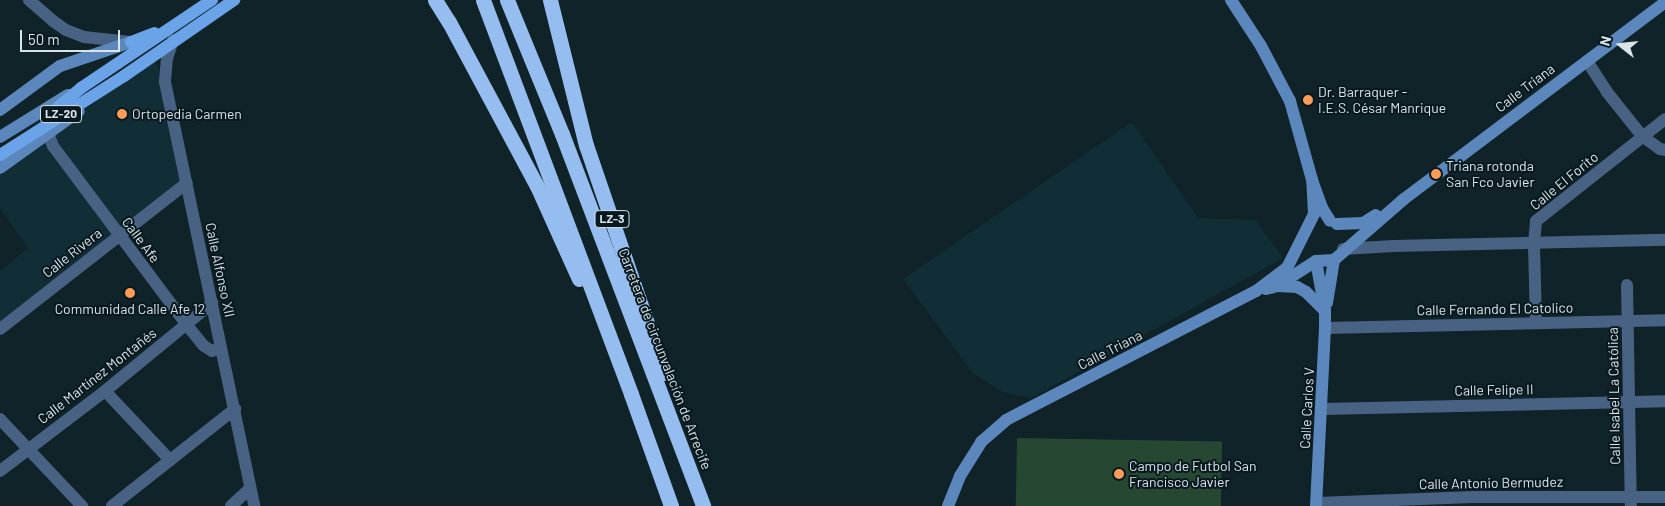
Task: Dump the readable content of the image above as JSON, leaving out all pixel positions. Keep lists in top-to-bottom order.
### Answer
{
  "streets": {
    "highway": ["LZ-3", "Carretera de circunvalación de Arrecife"],
    "main road": ["Calle Triana", "LZ-20", "Calle Carlos V"],
    "street": [
      "Calle El Forito",
      "Calle Afe",
      "Calle Rivera",
      "Calle Alfonso XII",
      "Calle Fernando El Catolico",
      "Calle Martínez Montañés",
      "Calle Felipe II",
      "Calle Isabel La Católica",
      "Calle Antonio Bermudez"
    ]
  },
  "crossings": [
    ["Calle Triana", "Calle Carlos V"],
    ["LZ-20", "Calle Alfonso XII"],
    ["Calle El Forito", "Calle Fernando El Catolico"],
    ["LZ-3", "Carretera de circunvalación de Arrecife"],
    ["Calle Afe", "Calle Rivera"],
    ["Calle Afe", "Calle Alfonso XII"],
    ["Calle Afe", "Calle Martínez Montañés"],
    ["Calle Rivera", "Calle Alfonso XII"],
    ["Calle Alfonso XII", "Calle Martínez Montañés"],
    ["Calle Fernando El Catolico", "Calle Isabel La Católica"],
    ["Calle Fernando El Catolico", "Calle Carlos V"],
    ["Calle Felipe II", "Calle Isabel La Católica"],
    ["Calle Felipe II", "Calle Carlos V"],
    ["Calle Isabel La Católica", "Calle Antonio Bermudez"],
    ["Calle Carlos V", "Calle Antonio Bermudez"]
  ],
  "places": [
    "Dr. Barraquer - I.E.S. César Manrique",
    "Ortopedia Carmen",
    "Triana rotonda San Fco Javier",
    "Communidad Calle Afe 12",
    "Campo de Futbol San Francisco Javier"
  ],
  "scale_bar": "50 m",
  "north": "left"
}
